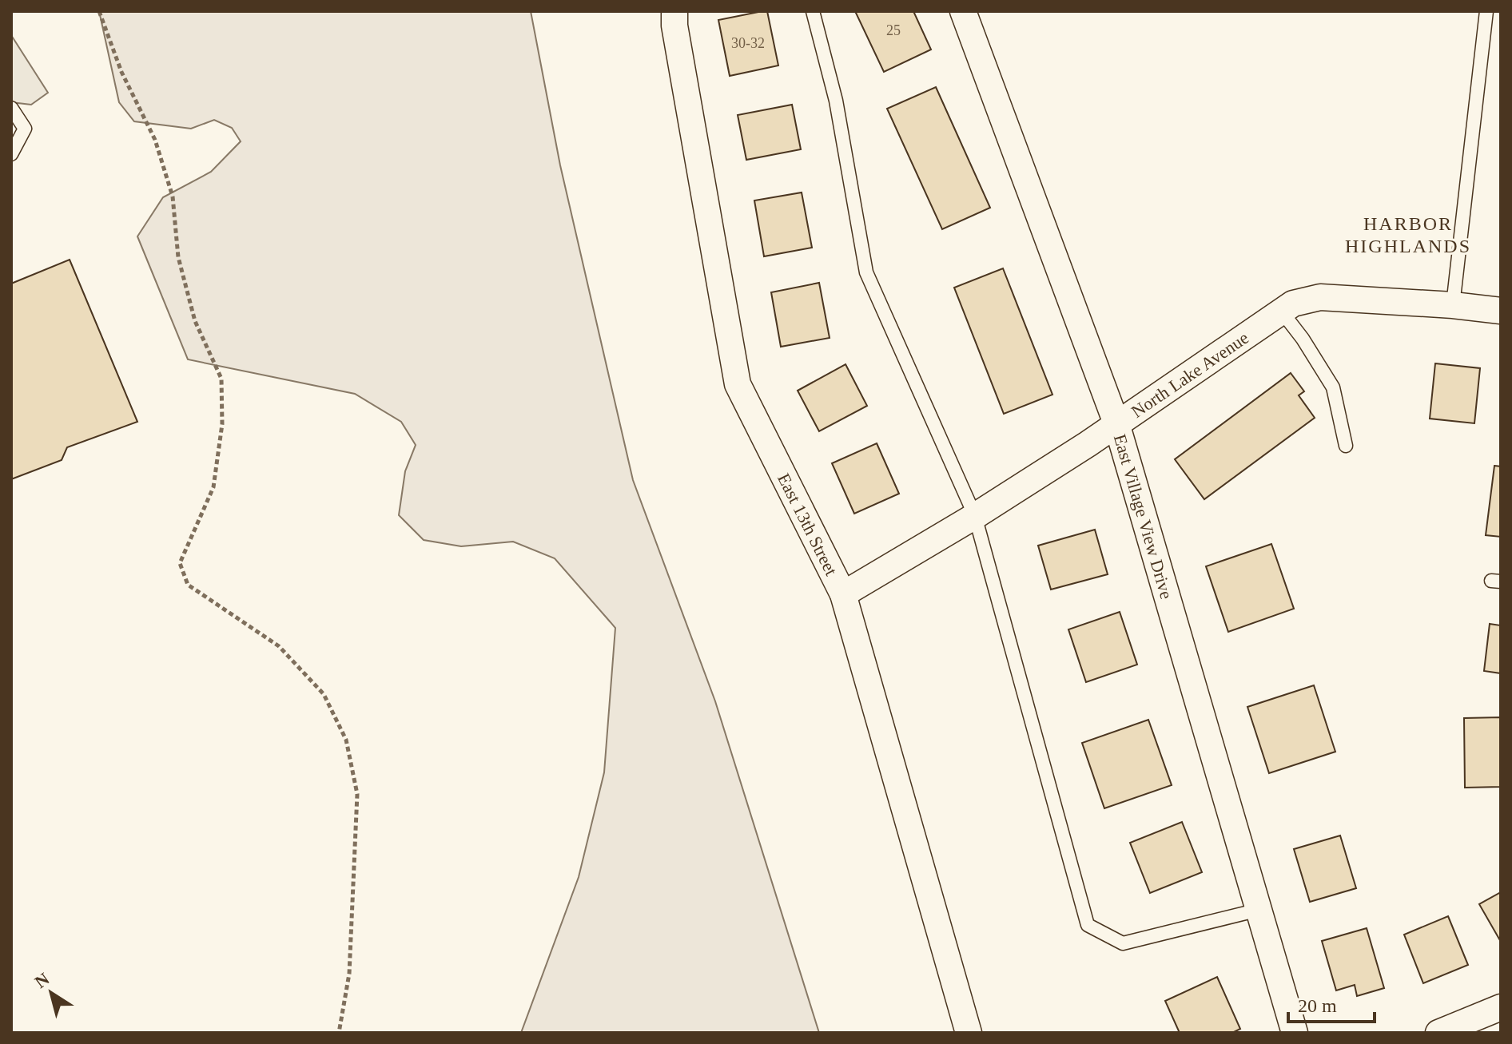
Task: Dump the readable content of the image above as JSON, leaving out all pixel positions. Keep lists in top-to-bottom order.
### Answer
{
  "streets": {
    "street": ["North Lake Avenue", "East Village View Drive", "East 13th Street"]
  },
  "crossings": [
    ["North Lake Avenue", "East Village View Drive"],
    ["North Lake Avenue", "East 13th Street"]
  ],
  "districts": ["HARBOR HIGHLANDS"],
  "house_numbers": ["25", "30-32"],
  "scale_bar": "20 m",
  "north": "top left"
}
